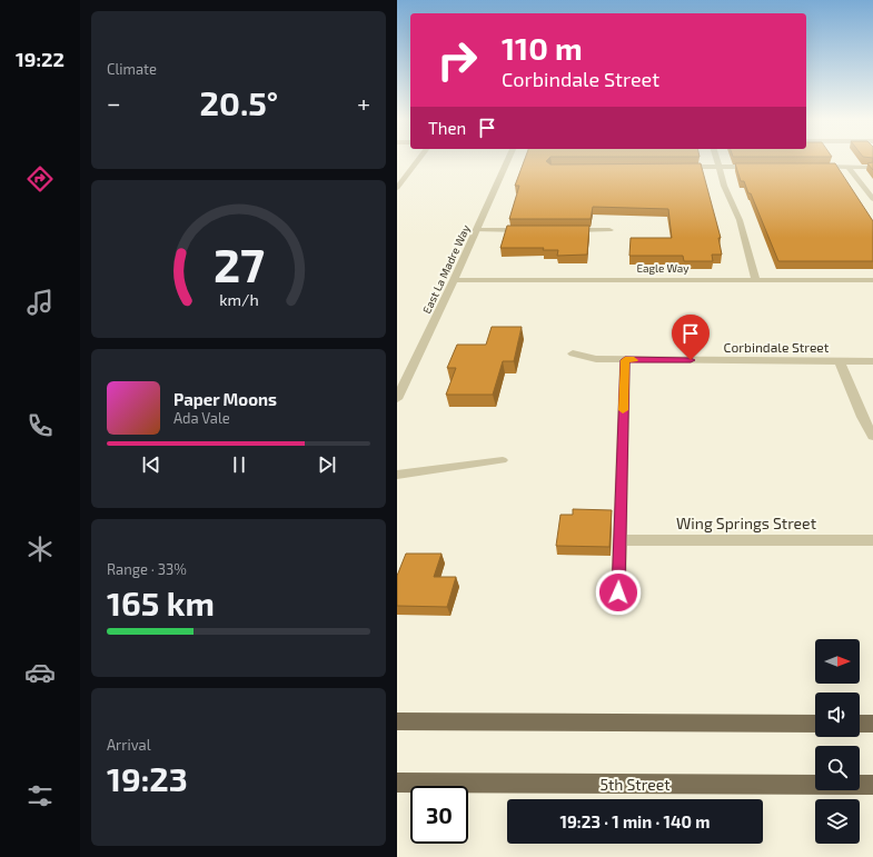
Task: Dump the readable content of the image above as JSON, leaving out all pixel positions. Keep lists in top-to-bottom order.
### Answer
{
  "streets": {
    "main road": ["5th Street"],
    "street": [
      "Eagle Way",
      "East La Madre Way",
      "Corbindale Street",
      "Wing Springs Street"
    ]
  },
  "crossings": [
    ["Eagle Way", "East La Madre Way"]
  ],
  "north": "right",
  "page": {
    "tabs": "19:22",
    "tile": [
      "Climate",
      ["Range · 33%", "165 km"],
      ["Arrival", "19:23"]
    ],
    "turn": ["110 m", "Corbindale Street"],
    "heat": ["−", "20.5°", "+"],
    "then": "Then",
    "song": ["Paper Moons", "Ada Vale"],
    "limit": "30",
    "trip": "19:23 · 1 min · 140 m",
    "gauge": ["27", "km/h"]
  }
}
